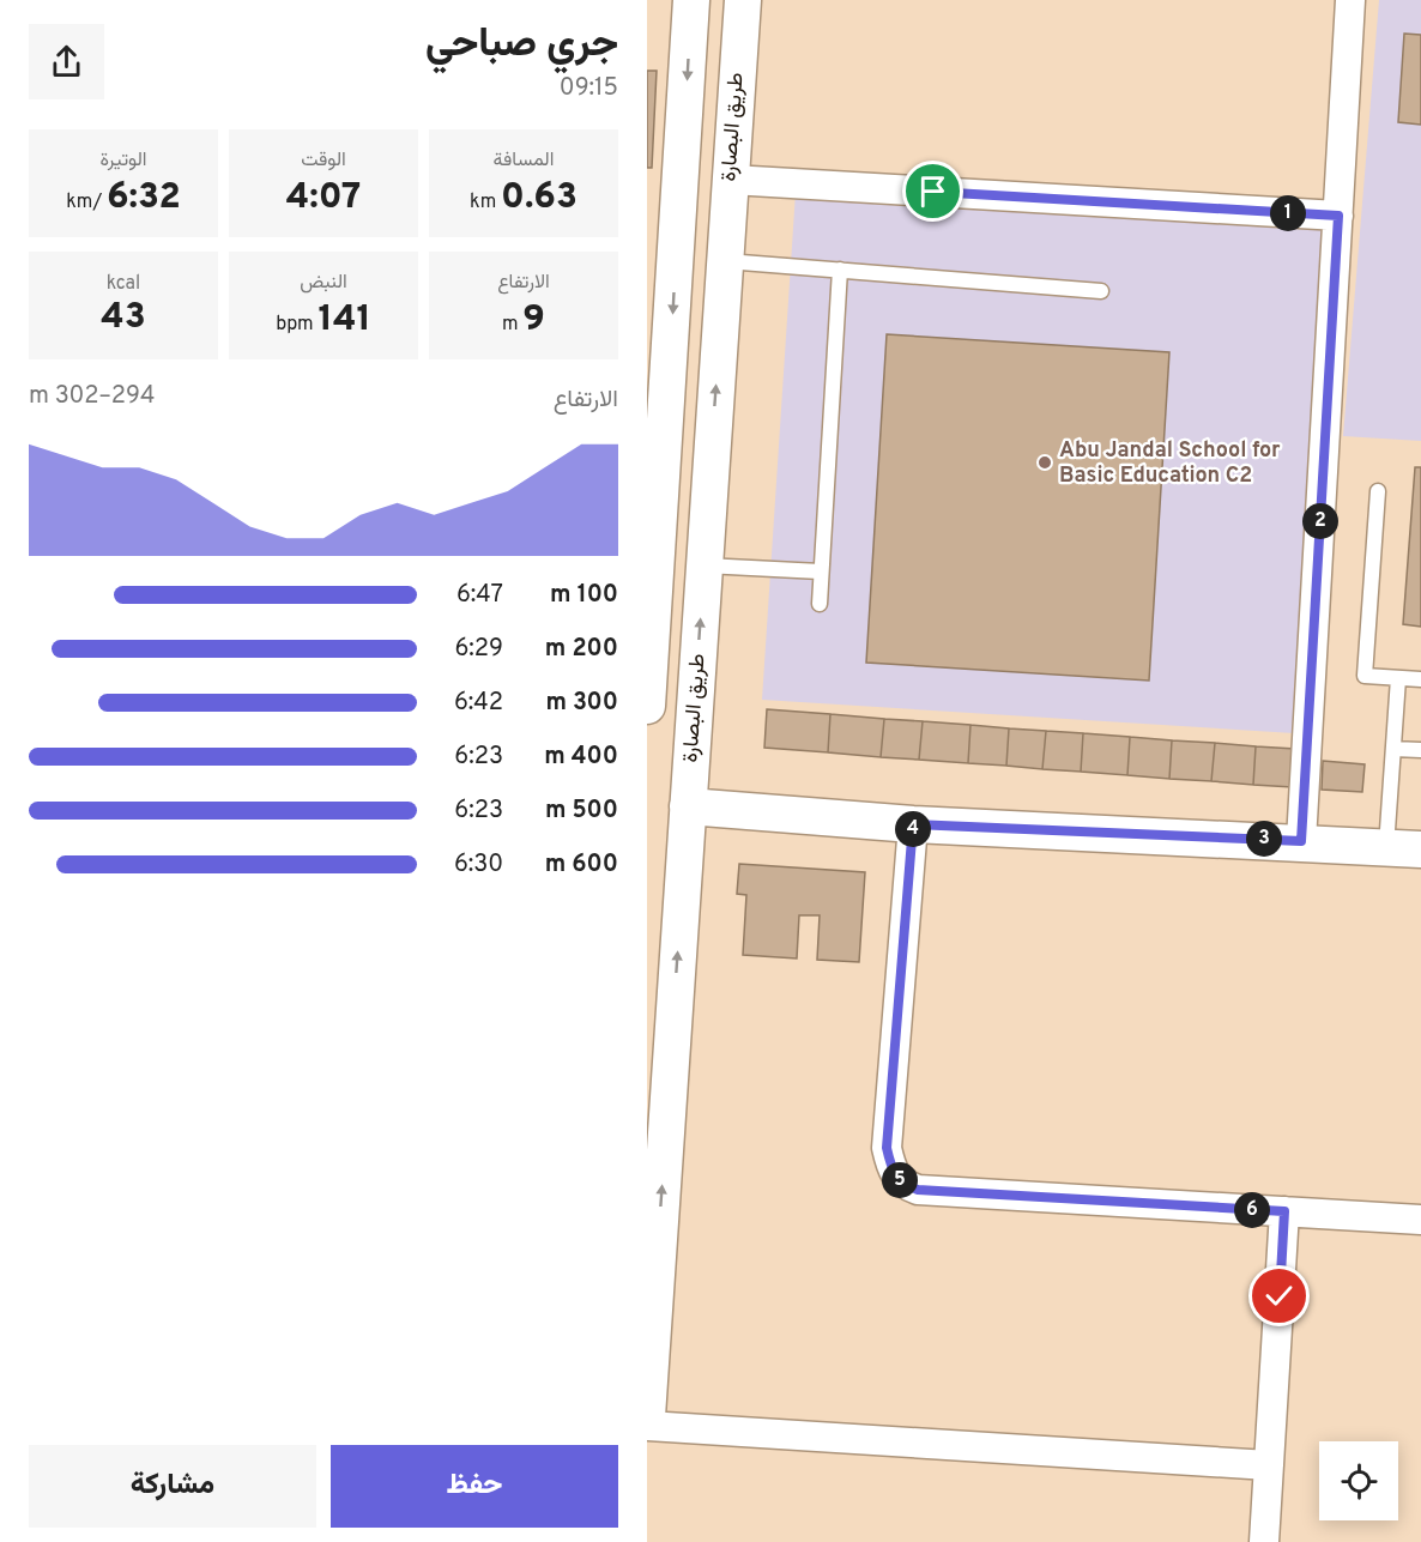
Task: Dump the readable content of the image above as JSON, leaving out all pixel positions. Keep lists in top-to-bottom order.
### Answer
{
  "streets": {
    "street": ["طريق البصارة"]
  },
  "places": ["Abu Jandal School for Basic Education C2"],
  "page": {
    "heading": ["جري صباحي", "09:15"],
    "stats": [
      ["المسافة", "0.63 km"],
      ["الوقت", "4:07"],
      ["الوتيرة", "6:32 /km"],
      ["الارتفاع", "9 m"],
      ["النبض", "141 bpm"],
      ["kcal", "43"]
    ],
    "pins": [
      "1",
      "2",
      "4",
      "3",
      "5",
      "6"
    ],
    "chart": ["الارتفاع", "294–302 m"],
    "list": [
      {
        "name": "100 m",
        "note": "6:47"
      },
      {
        "name": "200 m",
        "note": "6:29"
      },
      {
        "name": "300 m",
        "note": "6:42"
      },
      {
        "name": "400 m",
        "note": "6:23"
      },
      {
        "name": "500 m",
        "note": "6:23"
      },
      {
        "name": "600 m",
        "note": "6:30"
      }
    ],
    "buttons": ["حفظ", "مشاركة"]
  }
}
